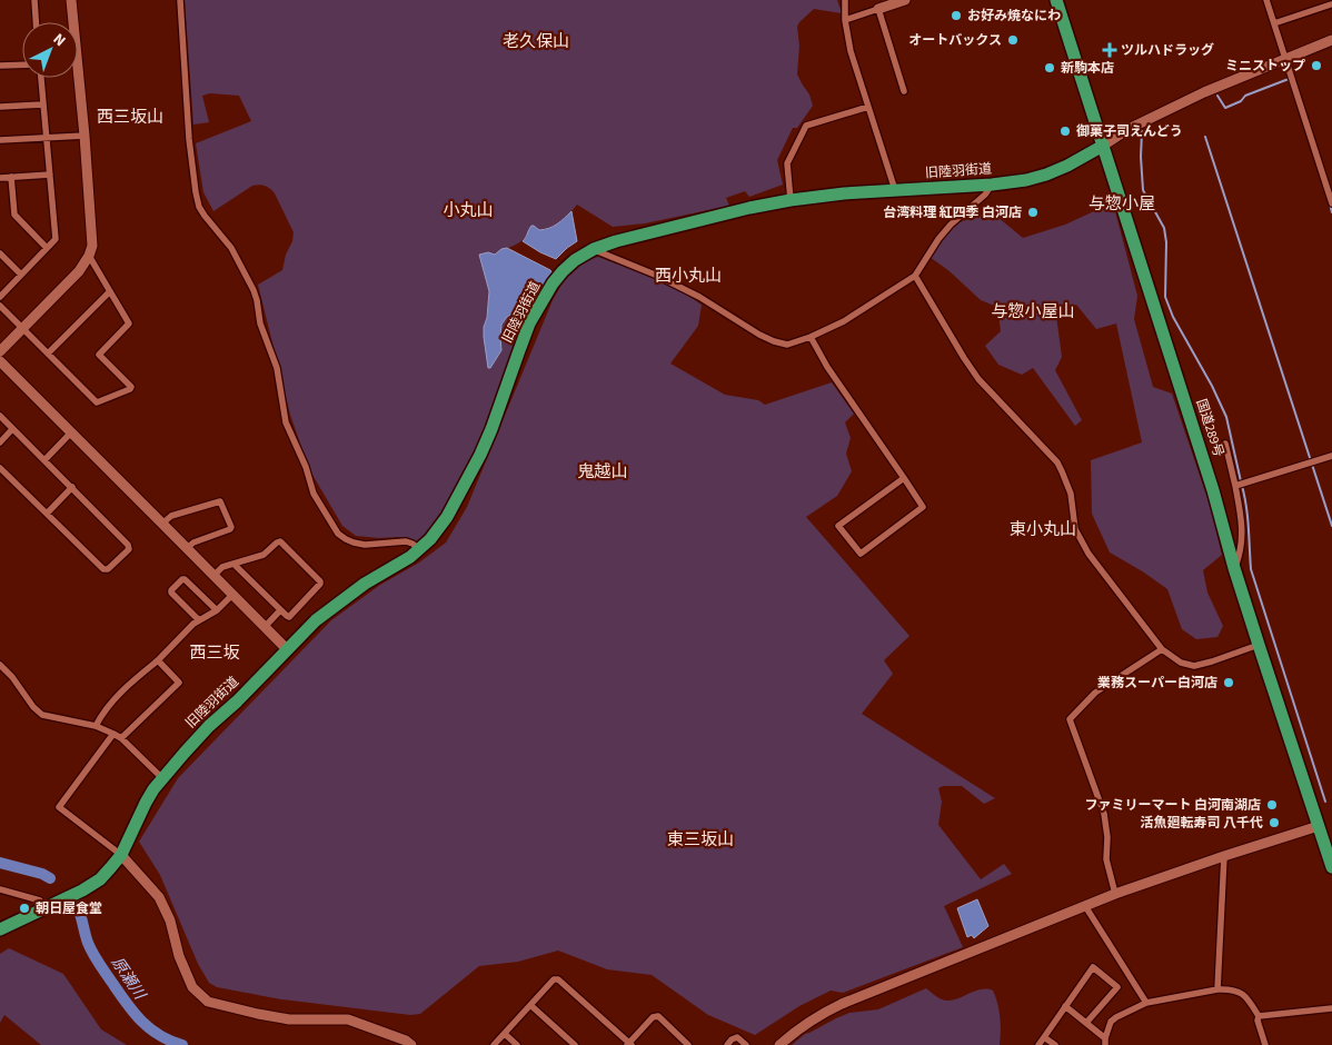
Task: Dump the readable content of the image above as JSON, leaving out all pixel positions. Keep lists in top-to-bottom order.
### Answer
{
  "streets": {
    "highway": ["旧陸羽街道", "国道289号"]
  },
  "crossings": [
    ["旧陸羽街道", "国道289号"]
  ],
  "districts": [
    "老久保山",
    "西三坂山",
    "与惣小屋",
    "小丸山",
    "西小丸山",
    "与惣小屋山",
    "鬼越山",
    "東小丸山",
    "西三坂",
    "東三坂山"
  ],
  "water": ["原瀬川"],
  "places": {
    "other": [
      "お好み焼なにわ",
      "オートバックス",
      "ミニストップ",
      "新駒本店",
      "御菓子司えんどう",
      "台湾料理 紅四季 白河店",
      "業務スーパー白河店",
      "ファミリーマート 白河南湖店",
      "活魚廻転寿司 八千代",
      "朝日屋食堂"
    ],
    "health": ["ツルハドラッグ"]
  },
  "north": "top right"
}
